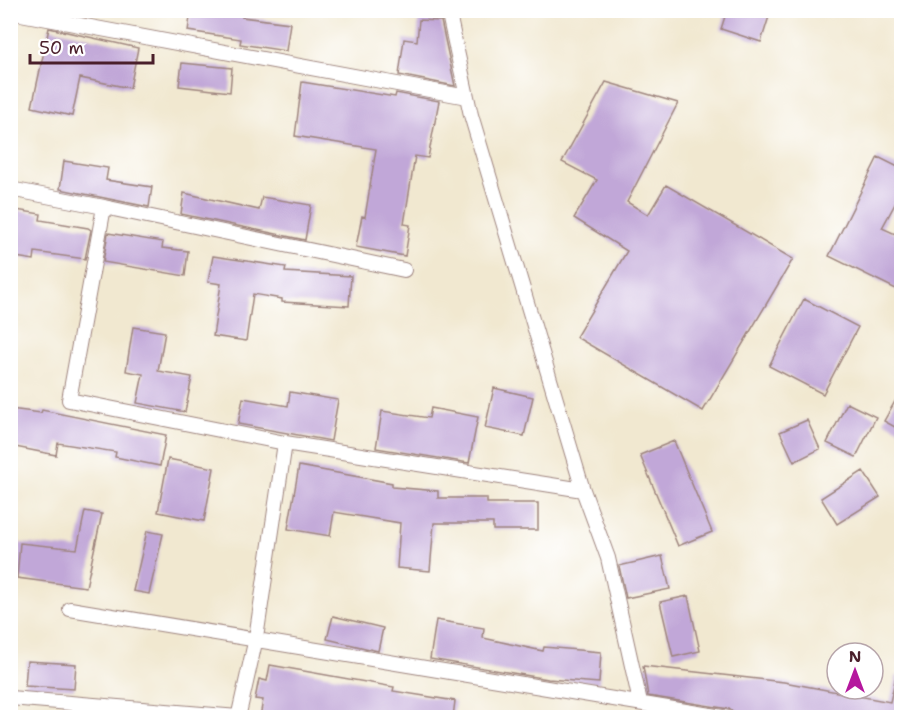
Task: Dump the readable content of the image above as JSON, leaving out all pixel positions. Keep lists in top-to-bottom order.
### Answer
{
  "scale_bar": "50 m",
  "north": "top"
}
